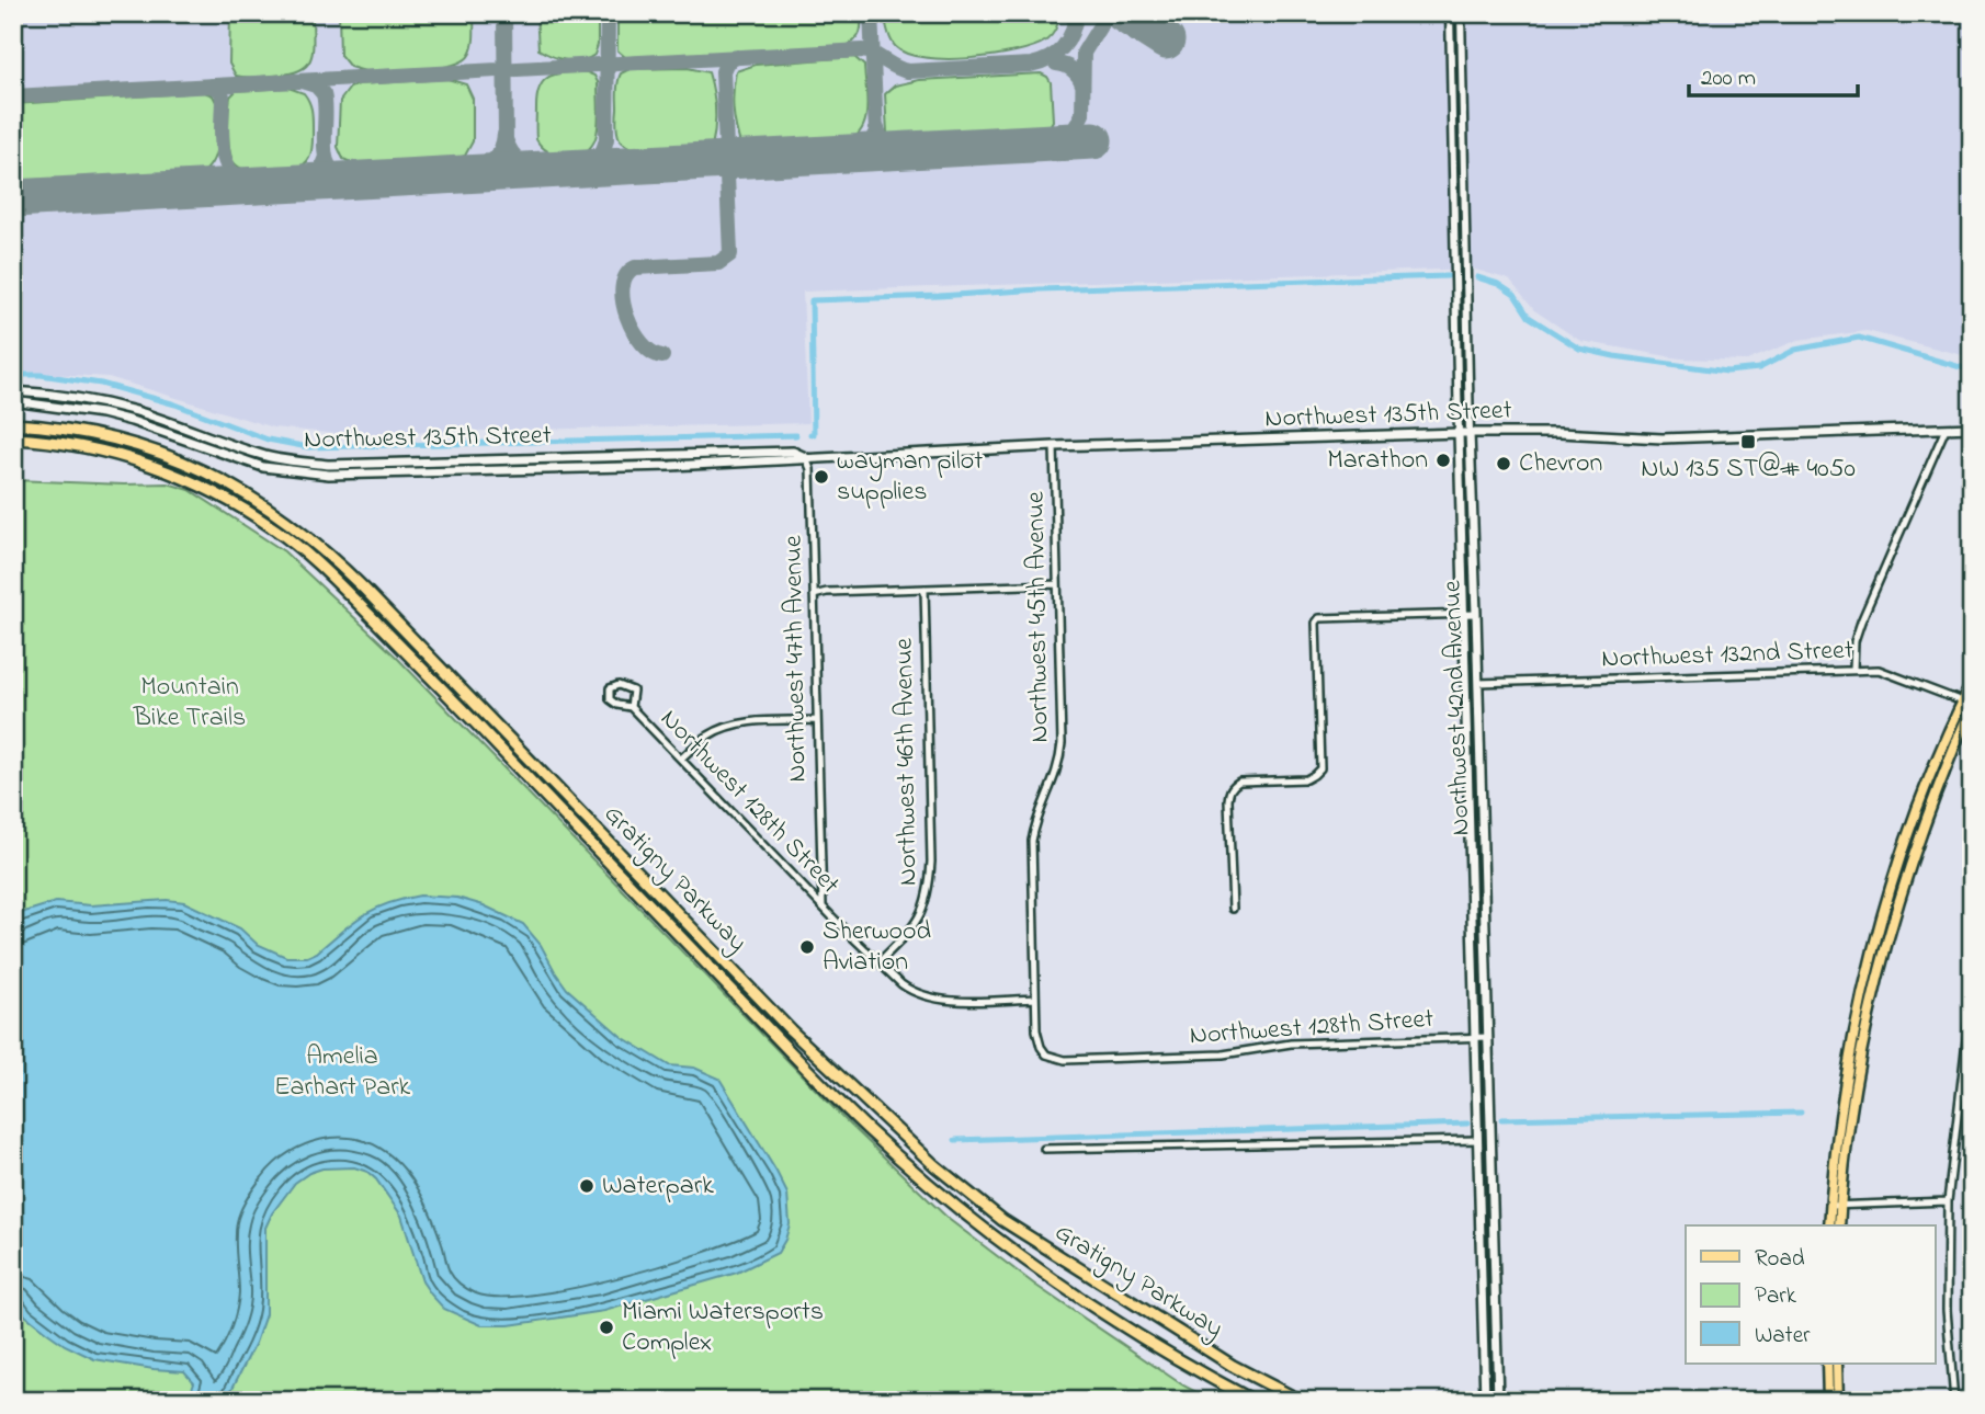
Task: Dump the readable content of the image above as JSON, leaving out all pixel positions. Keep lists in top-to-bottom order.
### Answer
{
  "streets": {
    "highway": ["Gratigny Parkway"],
    "main road": ["Northwest 135th Street", "Northwest 42nd Avenue"],
    "street": [
      "Northwest 45th Avenue",
      "Northwest 132nd Street",
      "Northwest 47th Avenue",
      "Northwest 46th Avenue",
      "Northwest 128th Street"
    ]
  },
  "crossings": [
    ["Northwest 135th Street", "Northwest 45th Avenue"],
    ["Northwest 135th Street", "Northwest 47th Avenue"],
    ["Northwest 135th Street", "Northwest 42nd Avenue"],
    ["Northwest 45th Avenue", "Northwest 128th Street"],
    ["Northwest 132nd Street", "Northwest 42nd Avenue"],
    ["Northwest 47th Avenue", "Northwest 128th Street"],
    ["Northwest 42nd Avenue", "Northwest 128th Street"],
    ["Northwest 46th Avenue", "Northwest 128th Street"]
  ],
  "parks": ["Mountain Bike Trails", "Amelia Earhart Park"],
  "places": {
    "transit": ["NW 135 ST@# 4050"],
    "other": [
      "Marathon",
      "Chevron",
      "wayman pilot supplies",
      "Sherwood Aviation",
      "Waterpark",
      "Miami Watersports Complex"
    ]
  },
  "legend": ["Road", "Park", "Water"],
  "scale_bar": "200 m"
}
